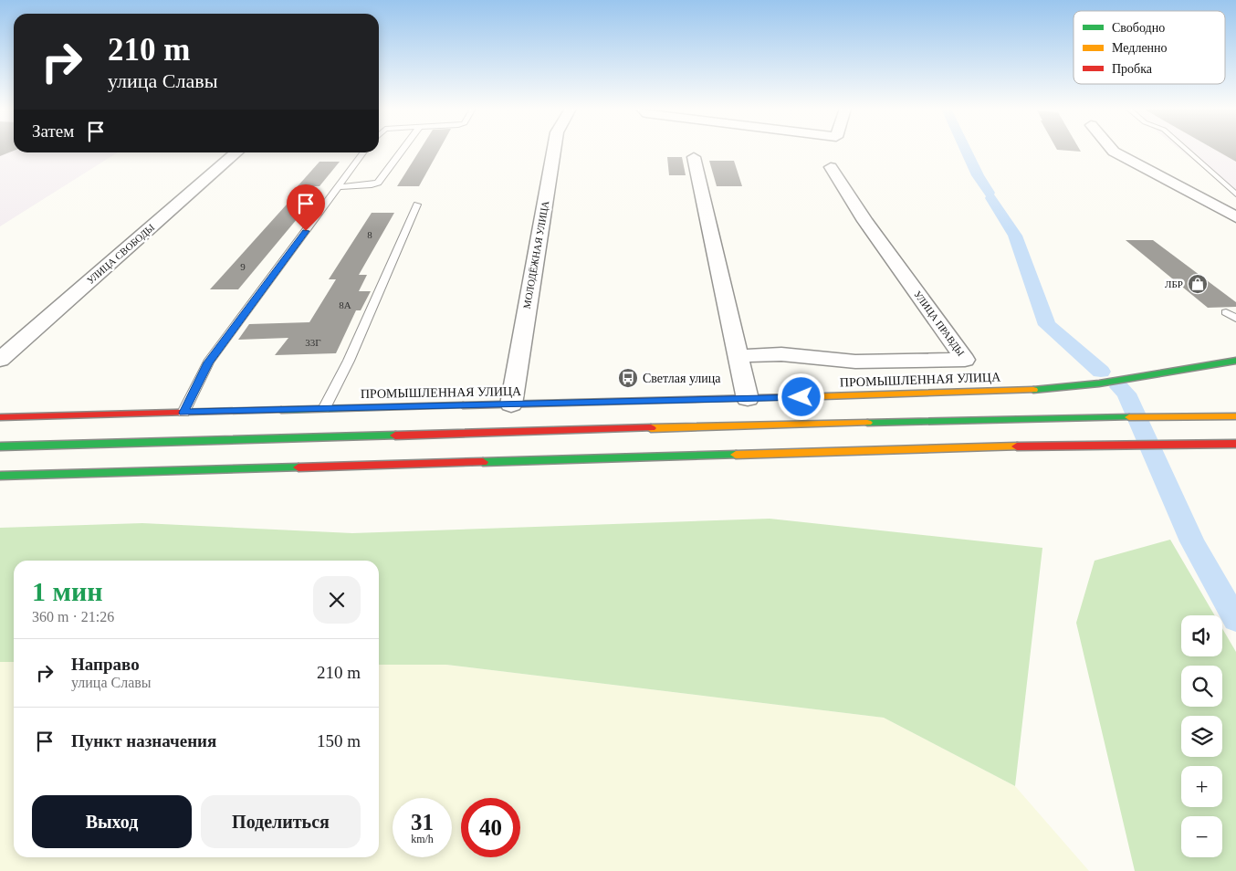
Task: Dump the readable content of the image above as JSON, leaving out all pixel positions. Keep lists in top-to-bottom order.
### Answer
{
  "streets": {
    "main road": ["ПРОМЫШЛЕННАЯ УЛИЦА"],
    "street": ["УЛИЦА СВОБОДЫ", "МОЛОДЁЖНАЯ УЛИЦА", "УЛИЦА ПРАВДЫ"]
  },
  "crossings": [
    ["МОЛОДЁЖНАЯ УЛИЦА", "ПРОМЫШЛЕННАЯ УЛИЦА"]
  ],
  "places": {
    "shop": ["ЛБР"],
    "bus stop": ["Светлая улица"]
  },
  "house_numbers": [
    "8",
    "9",
    "8А",
    "33Г"
  ],
  "legend": ["Свободно", "Медленно", "Пробка"],
  "page": {
    "turn": ["210 m", "улица Славы"],
    "then": "Затем",
    "heading": ["1 мин", "360 m · 21:26"],
    "map_buttons": ["+", "−"],
    "list": [
      {
        "name": "Направо",
        "note": "улица Славы",
        "value": "210 m"
      },
      {
        "name": "Пункт назначения",
        "value": "150 m"
      }
    ],
    "buttons": ["Выход", "Поделиться"],
    "speed": "31 km/h",
    "limit": "40"
  }
}
